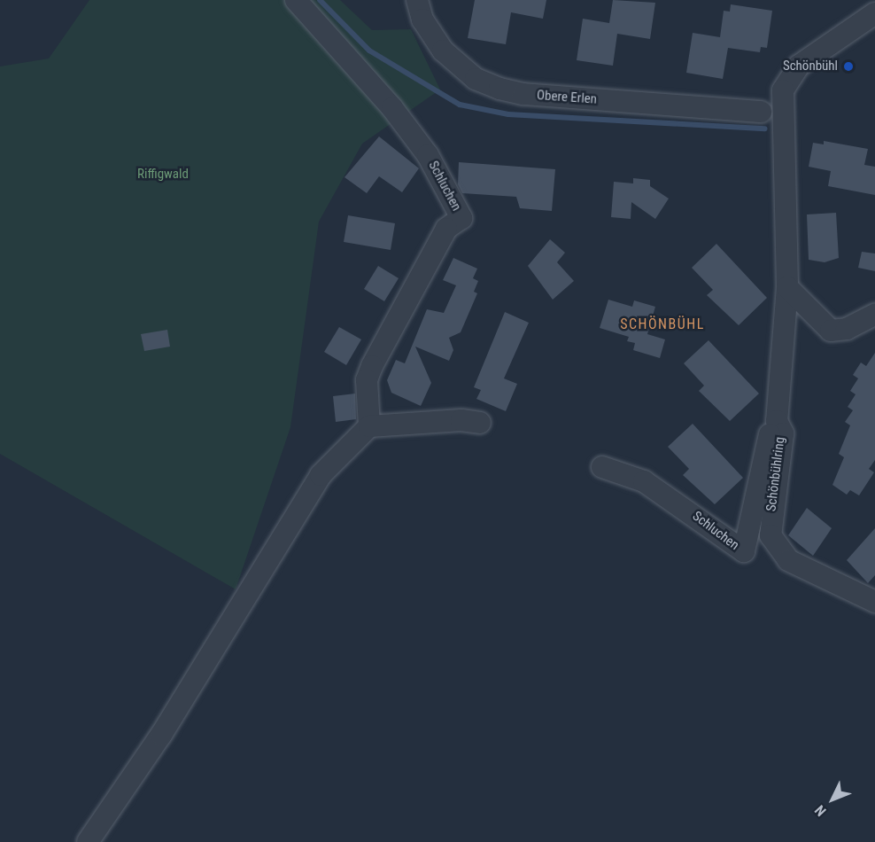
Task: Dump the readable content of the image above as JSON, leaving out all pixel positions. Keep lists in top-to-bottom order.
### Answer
{
  "streets": {
    "street": ["Obere Erlen", "Schluchen", "Schönbühlring"]
  },
  "crossings": [
    ["Schluchen", "Schönbühlring"]
  ],
  "districts": ["SCHÖNBÜHL"],
  "parks": ["Riffigwald"],
  "places": ["Schönbühl"],
  "north": "bottom left"
}
